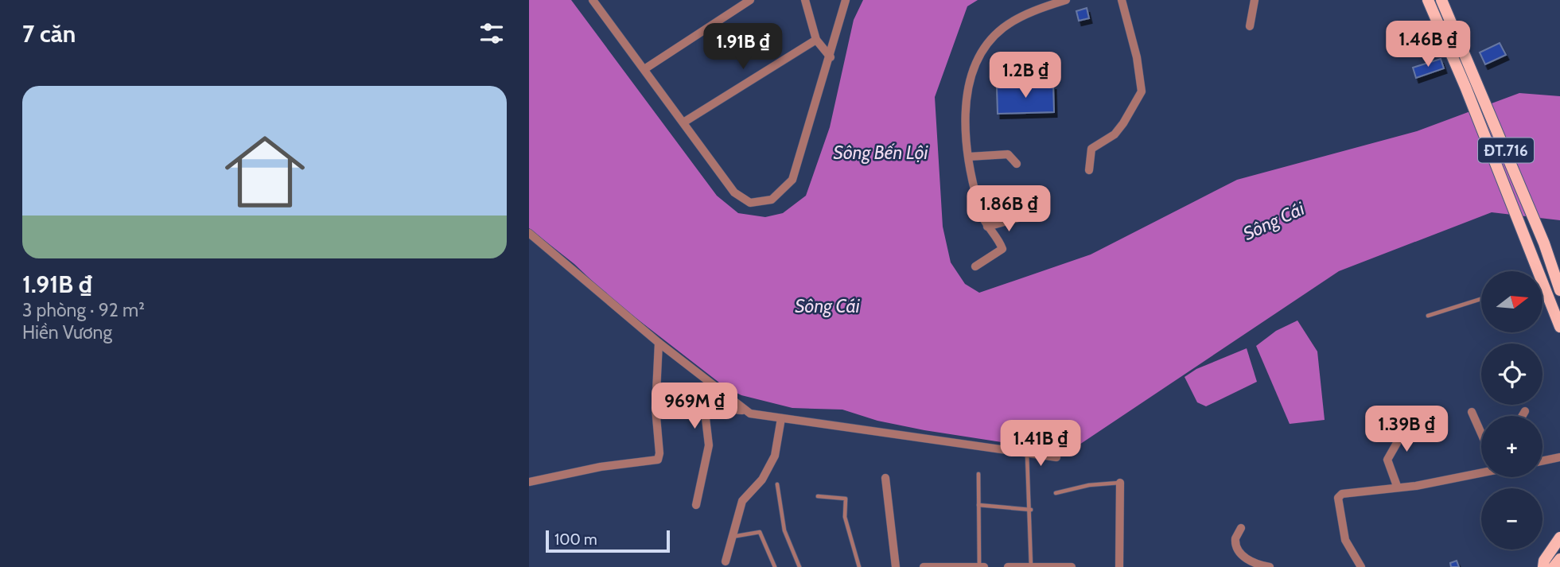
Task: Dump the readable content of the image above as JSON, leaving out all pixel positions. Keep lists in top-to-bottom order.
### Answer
{
  "streets": {
    "main road": ["ĐT.716"]
  },
  "water": ["Sông Bến Lội", "Sông Cái"],
  "scale_bar": "100 m",
  "north": "right",
  "page": {
    "heading": "7 căn",
    "price": [
      "1.46B ₫",
      "1.91B ₫",
      "1.2B ₫",
      "1.86B ₫",
      "969M ₫",
      "1.39B ₫",
      "1.41B ₫"
    ],
    "list": [
      {
        "name": "1.91B ₫",
        "note": "3 phòng · 92 m² · Hiền Vương"
      }
    ],
    "map_buttons": ["+", "−"],
    "scale": "100 m"
  }
}
